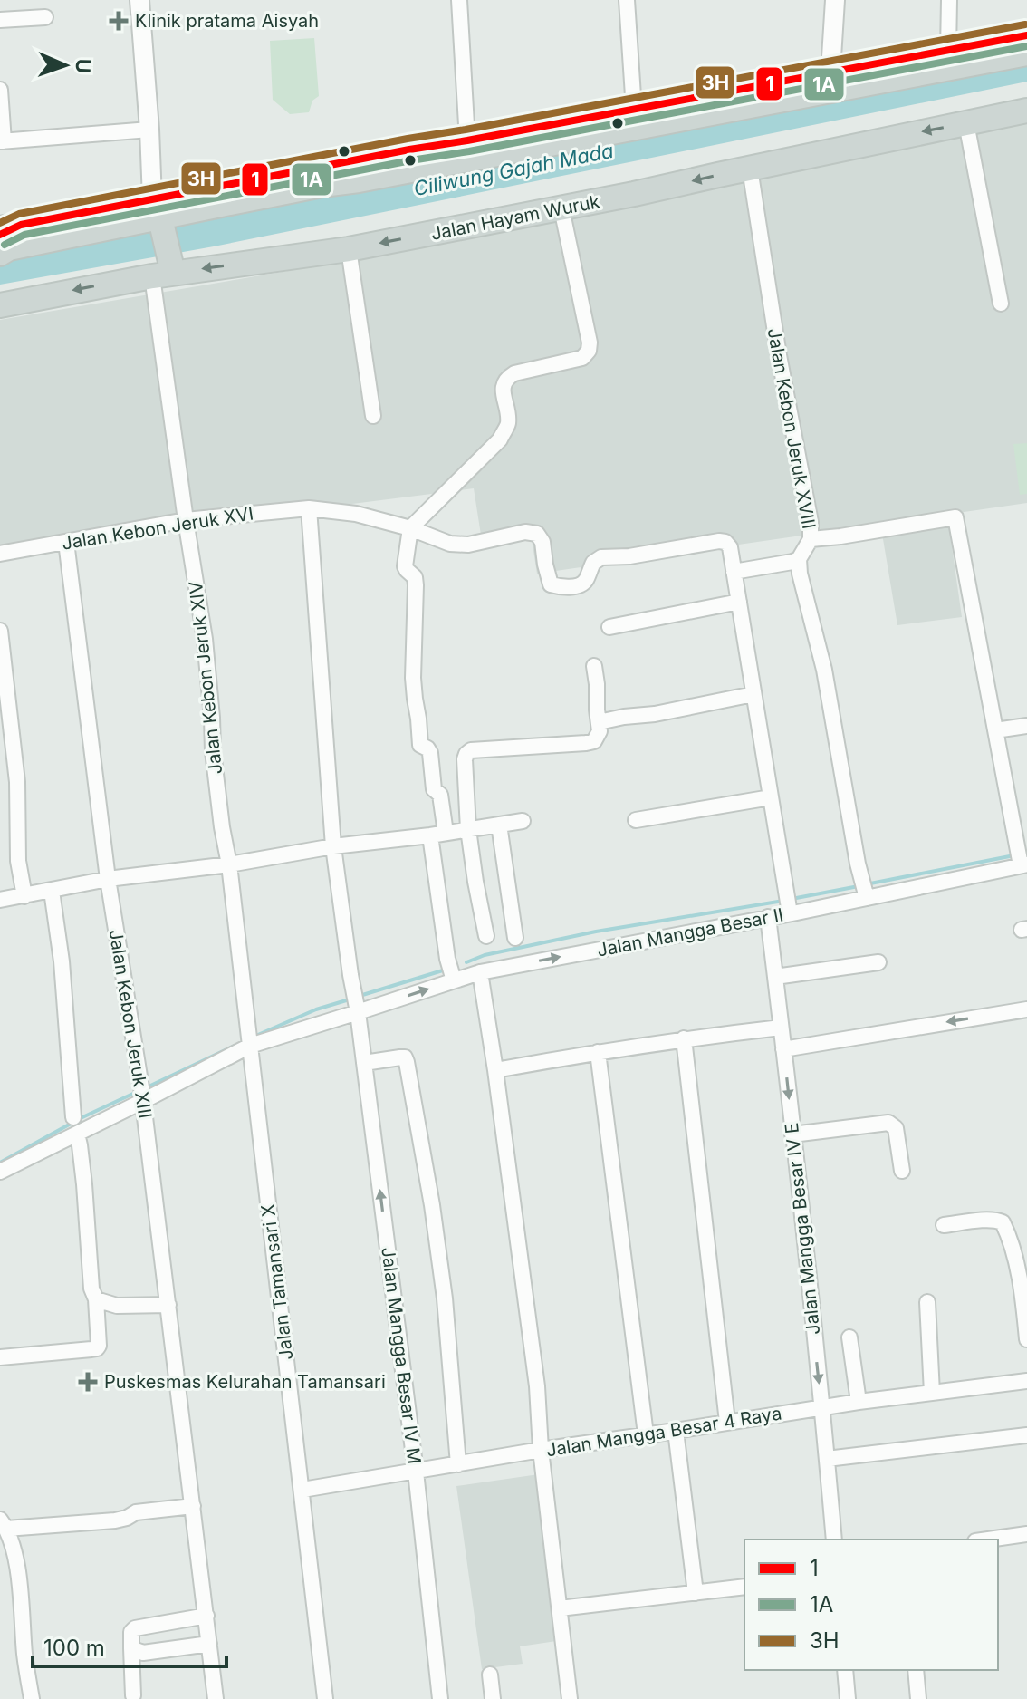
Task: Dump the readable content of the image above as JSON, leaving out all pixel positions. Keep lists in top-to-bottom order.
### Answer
{
  "streets": {
    "main road": ["Jalan Hayam Wuruk"],
    "street": [
      "Jalan Kebon Jeruk XVIII",
      "Jalan Kebon Jeruk XVI",
      "Jalan Kebon Jeruk XIV",
      "Jalan Mangga Besar II",
      "Jalan Kebon Jeruk XIII",
      "Jalan Mangga Besar IV E",
      "Jalan Tamansari X",
      "Jalan Mangga Besar IV M",
      "Jalan Mangga Besar 4 Raya"
    ]
  },
  "crossings": [
    ["Jalan Hayam Wuruk", "Jalan Kebon Jeruk XVIII"],
    ["Jalan Hayam Wuruk", "Jalan Kebon Jeruk XIV"],
    ["Jalan Kebon Jeruk XVI", "Jalan Kebon Jeruk XIV"],
    ["Jalan Kebon Jeruk XVI", "Jalan Kebon Jeruk XIII"],
    ["Jalan Kebon Jeruk XVI", "Jalan Mangga Besar IV M"],
    ["Jalan Kebon Jeruk XIV", "Jalan Tamansari X"],
    ["Jalan Mangga Besar II", "Jalan Kebon Jeruk XIII"],
    ["Jalan Mangga Besar II", "Jalan Mangga Besar IV E"],
    ["Jalan Mangga Besar II", "Jalan Tamansari X"],
    ["Jalan Mangga Besar II", "Jalan Mangga Besar IV M"],
    ["Jalan Mangga Besar IV E", "Jalan Mangga Besar 4 Raya"],
    ["Jalan Tamansari X", "Jalan Mangga Besar 4 Raya"],
    ["Jalan Mangga Besar IV M", "Jalan Mangga Besar 4 Raya"]
  ],
  "water": ["Ciliwung Gajah Mada"],
  "places": {
    "health": ["Klinik pratama Aisyah", "Puskesmas Kelurahan Tamansari"]
  },
  "lines": ["transit line 3H", "transit line 1", "transit line 1A"],
  "legend": ["1", "1A", "3H"],
  "scale_bar": "100 m",
  "north": "right"
}
